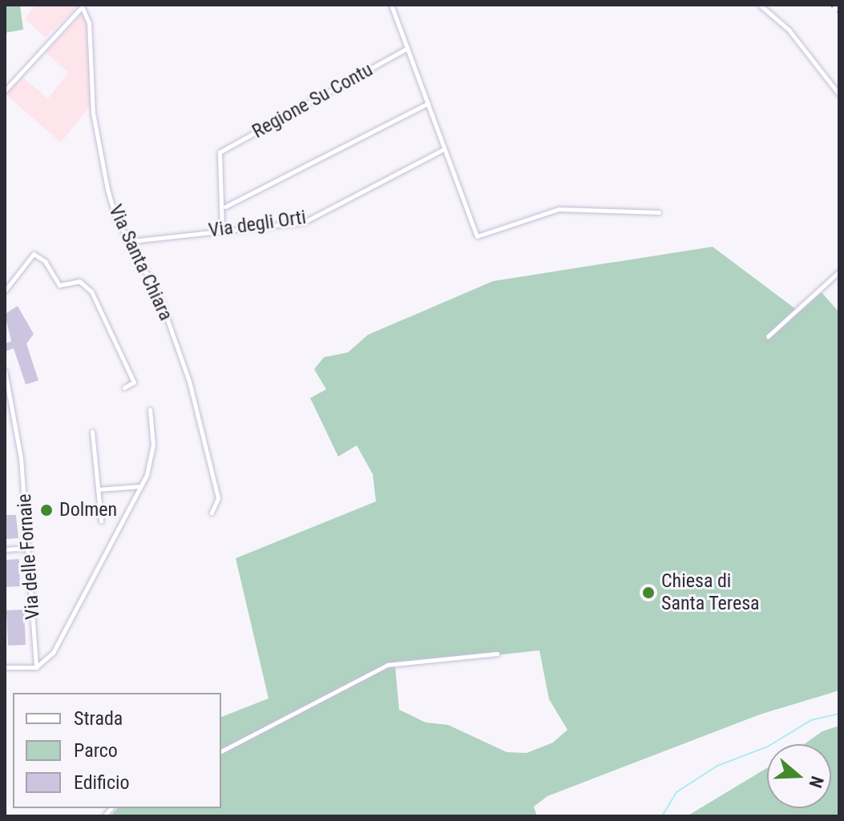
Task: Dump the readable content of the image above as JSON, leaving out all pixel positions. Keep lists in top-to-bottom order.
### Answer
{
  "streets": {
    "street": [
      "Regione Su Contu",
      "Via degli Orti",
      "Via Santa Chiara",
      "Via delle Fornaie"
    ]
  },
  "crossings": [
    ["Via degli Orti", "Via Santa Chiara"]
  ],
  "places": ["Dolmen", "Chiesa di Santa Teresa"],
  "legend": ["Strada", "Parco", "Edificio"],
  "north": "right"
}
